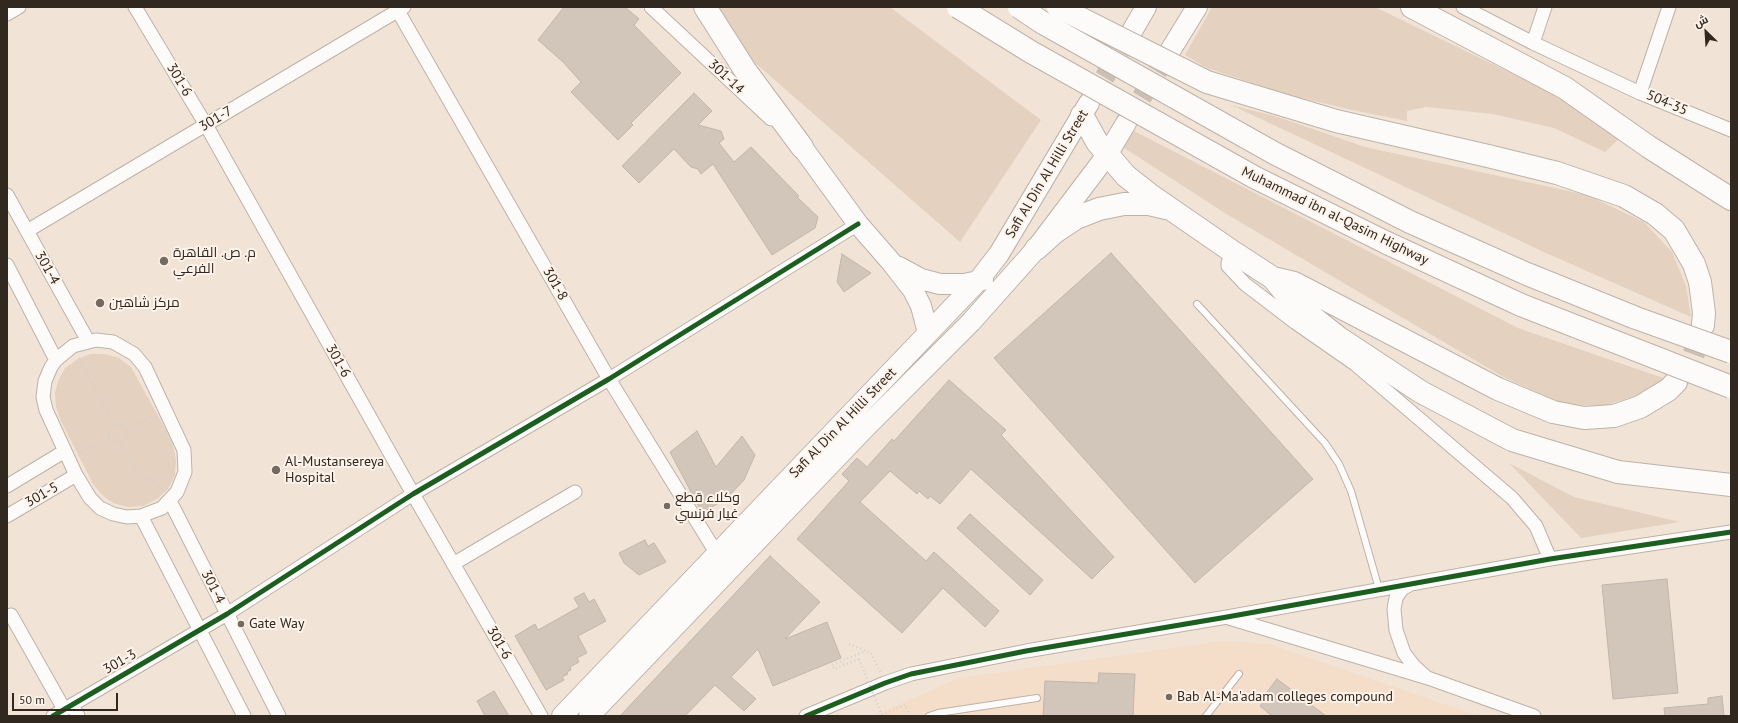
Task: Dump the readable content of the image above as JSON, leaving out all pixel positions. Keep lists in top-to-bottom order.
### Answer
{
  "streets": {
    "highway": ["Muhammad ibn al-Qasim Highway"],
    "main road": ["Safi Al Din Al Hilli Street"],
    "street": [
      "301-14",
      "301-6",
      "504-35",
      "301-7",
      "301-4",
      "301-8",
      "301-5",
      "301-3"
    ]
  },
  "crossings": [
    ["301-6", "301-7"],
    ["301-6", "301-3"],
    ["301-7", "301-4"],
    ["301-7", "301-8"],
    ["Safi Al Din Al Hilli Street", "301-8"],
    ["301-4", "301-3"],
    ["301-8", "301-3"]
  ],
  "places": [
    "م. ص. القاهرة الفرعي",
    "مركز شاهين",
    "Al-Mustansereya Hospital",
    "وكلاء قطع غيار فرنسي",
    "Gate Way",
    "Bab Al-Ma'adam colleges compound"
  ],
  "scale_bar": "50 m",
  "north": "top left"
}
